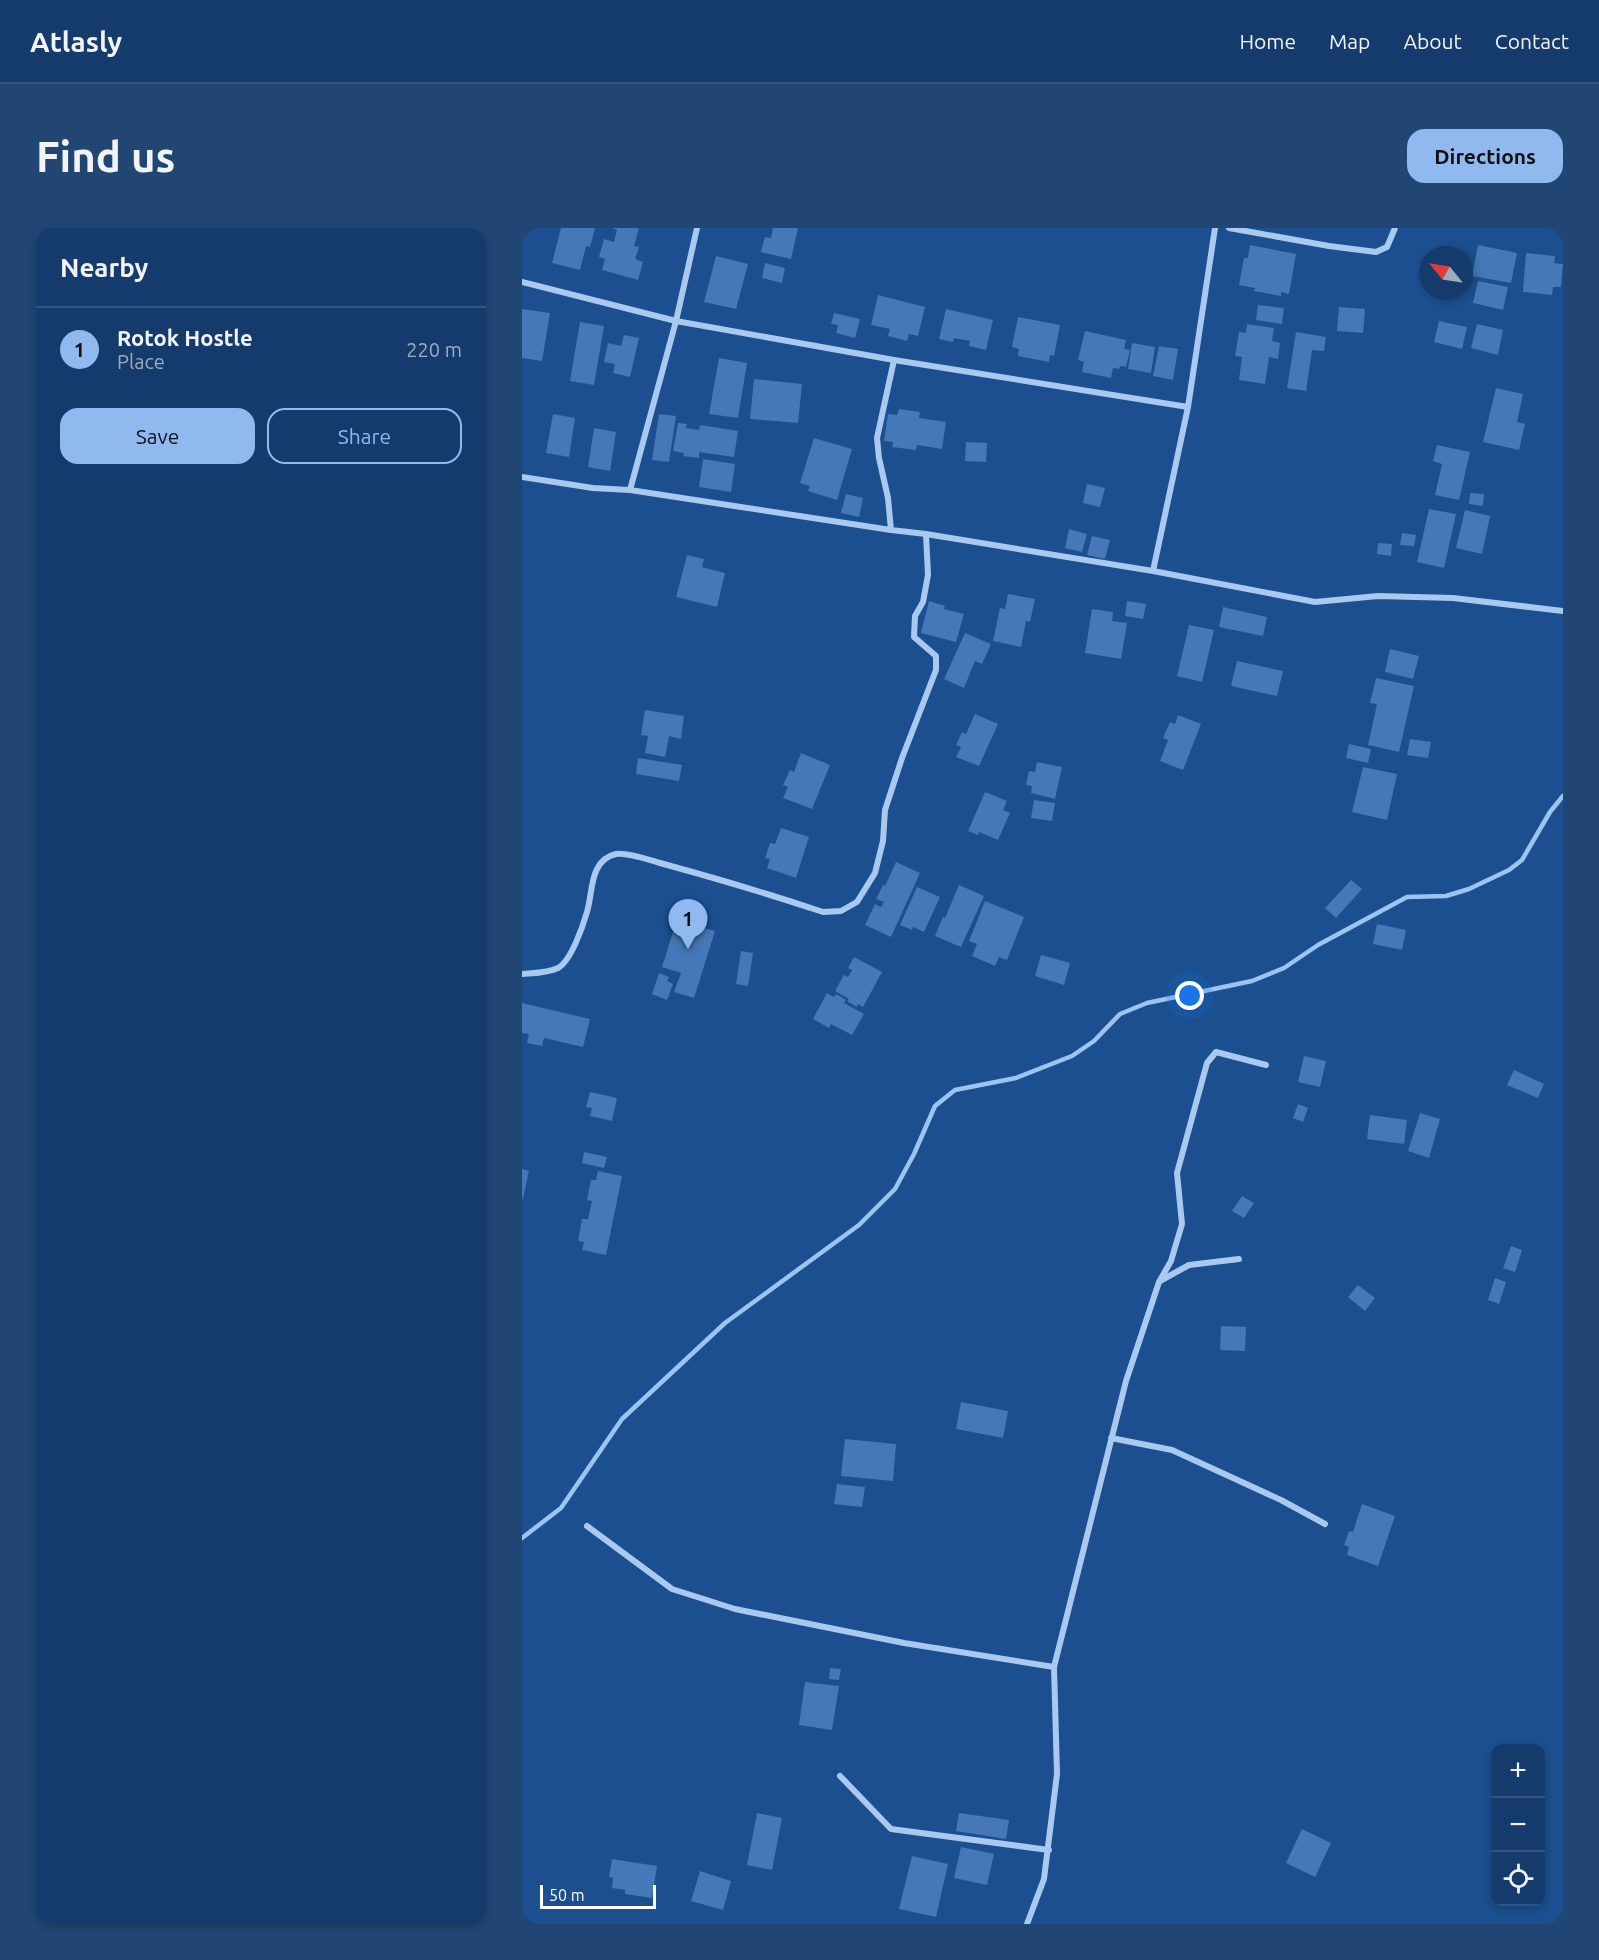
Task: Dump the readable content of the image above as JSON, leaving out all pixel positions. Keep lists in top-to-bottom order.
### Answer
{
  "scale_bar": "50 m",
  "north": "top left",
  "page": {
    "header": "Atlasly",
    "nav": [
      "Home",
      "Map",
      "About",
      "Contact"
    ],
    "buttons": [
      "Directions",
      ["Save", "Share"]
    ],
    "title": "Find us",
    "heading": "Nearby",
    "list": [
      {
        "mark": "1",
        "name": "Rotok Hostle",
        "note": "Place",
        "value": "220 m"
      }
    ],
    "pins": "1",
    "map_buttons": ["+", "−"],
    "scale": "50 m"
  }
}
